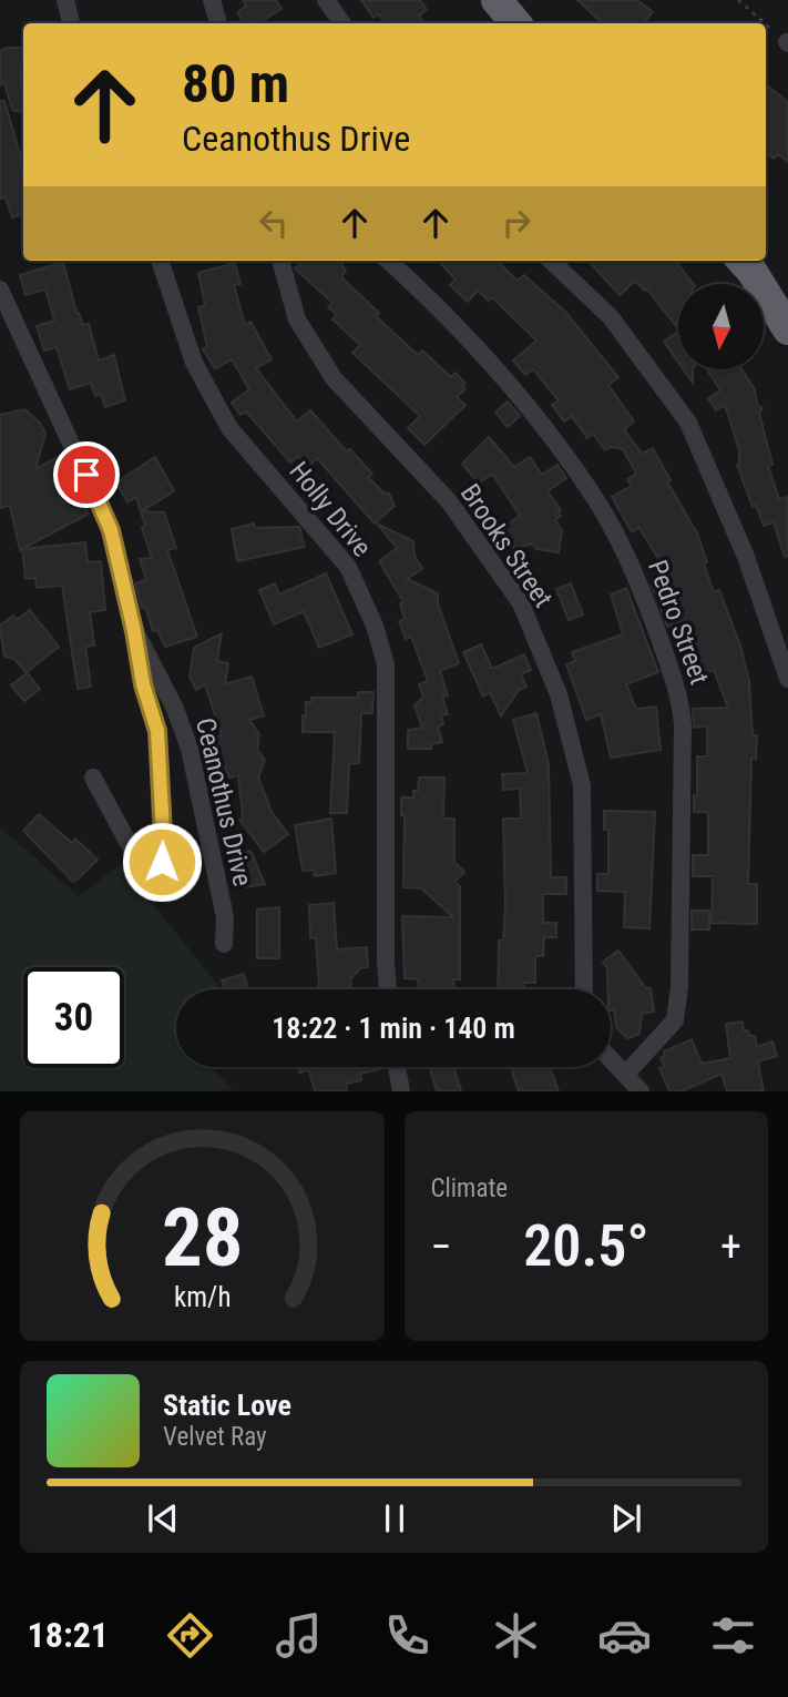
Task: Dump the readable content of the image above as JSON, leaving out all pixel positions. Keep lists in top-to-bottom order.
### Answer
{
  "streets": {
    "street": [
      "Holly Drive",
      "Brooks Street",
      "Pedro Street",
      "Ceanothus Drive"
    ]
  },
  "north": "bottom",
  "page": {
    "turn": ["80 m", "Ceanothus Drive"],
    "limit": "30",
    "trip": "18:22 · 1 min · 140 m",
    "tile": "Climate",
    "heat": ["−", "20.5°", "+"],
    "song": ["Static Love", "Velvet Ray"],
    "tabs": "18:21",
    "gauge": ["28", "km/h"]
  }
}
